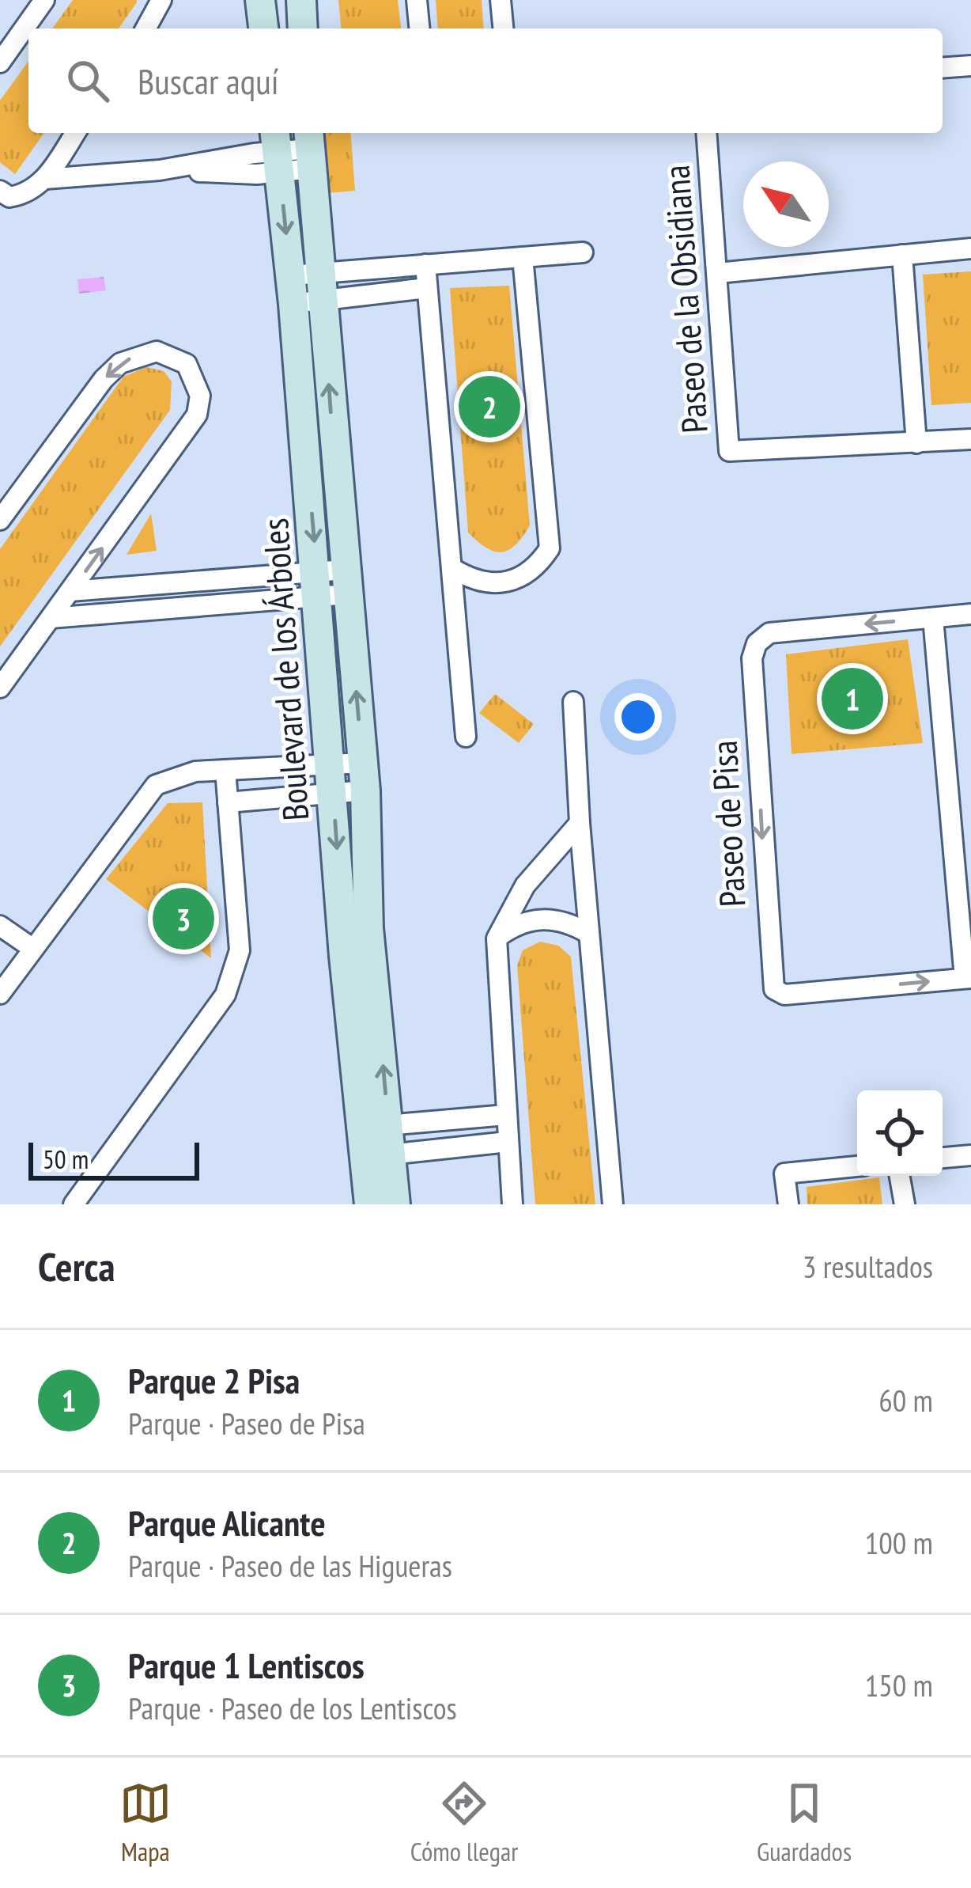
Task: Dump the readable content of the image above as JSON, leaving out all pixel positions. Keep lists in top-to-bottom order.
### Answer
{
  "streets": {
    "main road": ["Boulevard de los Árboles"],
    "street": ["Paseo de la Obsidiana", "Paseo de Pisa"]
  },
  "scale_bar": "50 m",
  "north": "top left",
  "page": {
    "search": "Buscar aquí",
    "pins": ["2", "1", "3"],
    "scale": "50 m",
    "heading": ["Cerca", "3 resultados"],
    "list": [
      {
        "mark": "1",
        "name": "Parque 2 Pisa",
        "note": "Parque · Paseo de Pisa",
        "value": "60 m"
      },
      {
        "mark": "2",
        "name": "Parque Alicante",
        "note": "Parque · Paseo de las Higueras",
        "value": "100 m"
      },
      {
        "mark": "3",
        "name": "Parque 1 Lentiscos",
        "note": "Parque · Paseo de los Lentiscos",
        "value": "150 m"
      }
    ],
    "nav": ["Mapa", "Cómo llegar", "Guardados"]
  }
}
